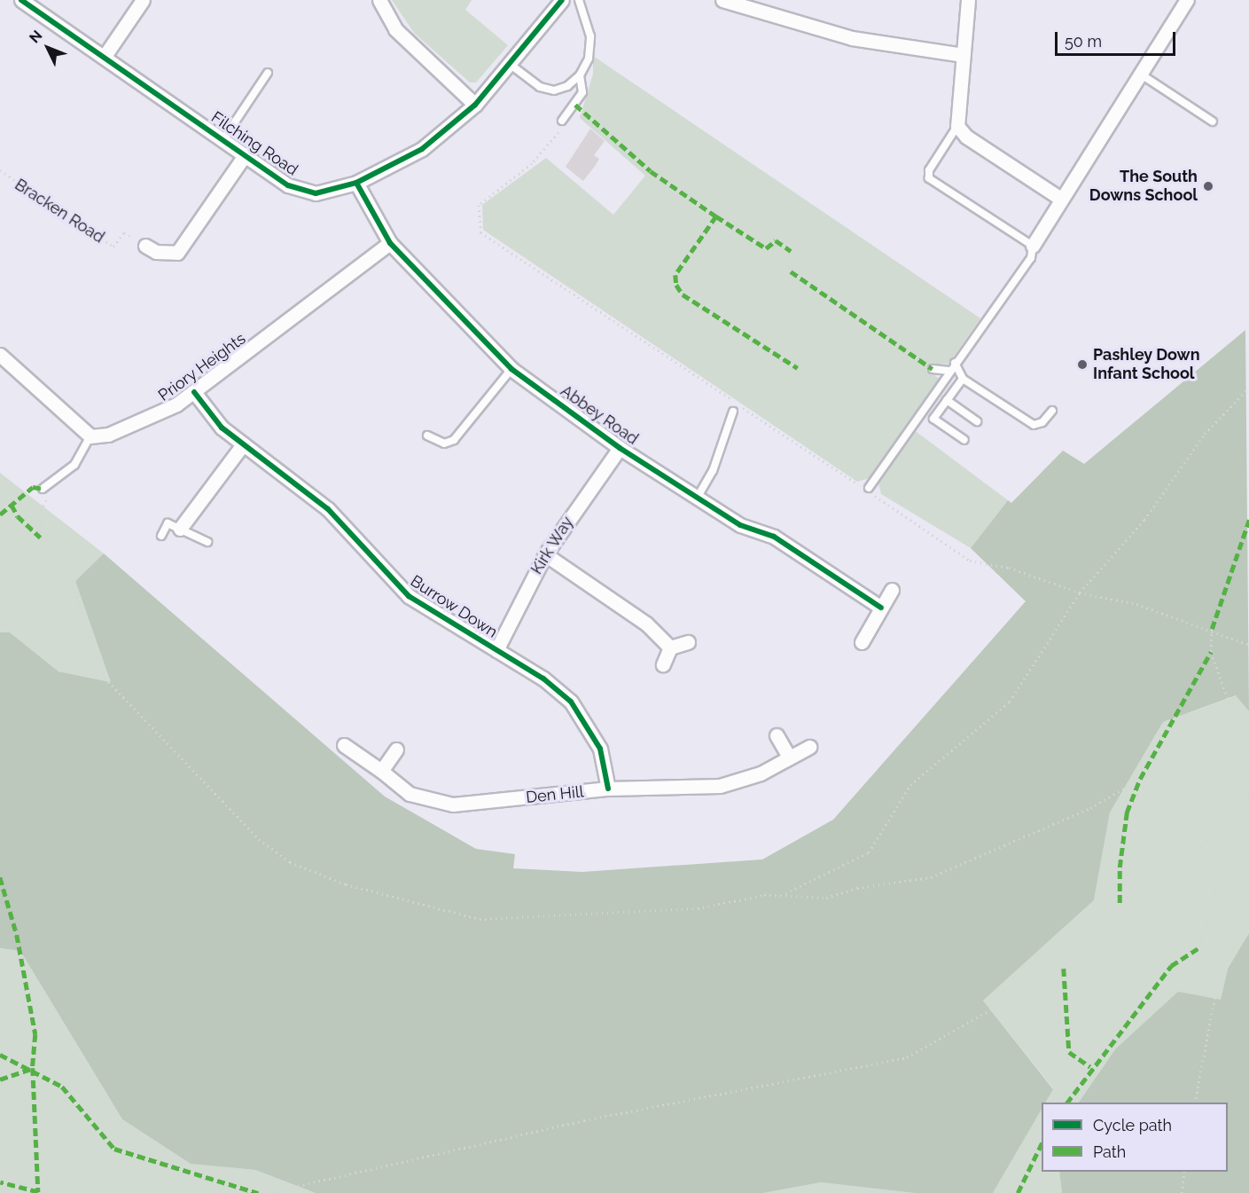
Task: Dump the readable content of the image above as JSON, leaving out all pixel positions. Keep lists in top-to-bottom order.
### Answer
{
  "streets": {
    "street": [
      "Filching Road",
      "Priory Heights",
      "Abbey Road",
      "Kirk Way",
      "Burrow Down",
      "Den Hill"
    ],
    "path": ["Bracken Road"]
  },
  "crossings": [
    ["Filching Road", "Abbey Road"],
    ["Priory Heights", "Abbey Road"],
    ["Priory Heights", "Burrow Down"],
    ["Abbey Road", "Kirk Way"],
    ["Kirk Way", "Burrow Down"],
    ["Burrow Down", "Den Hill"]
  ],
  "places": ["The South Downs School", "Pashley Down Infant School"],
  "legend": ["Cycle path", "Path"],
  "scale_bar": "50 m",
  "north": "top left"
}
